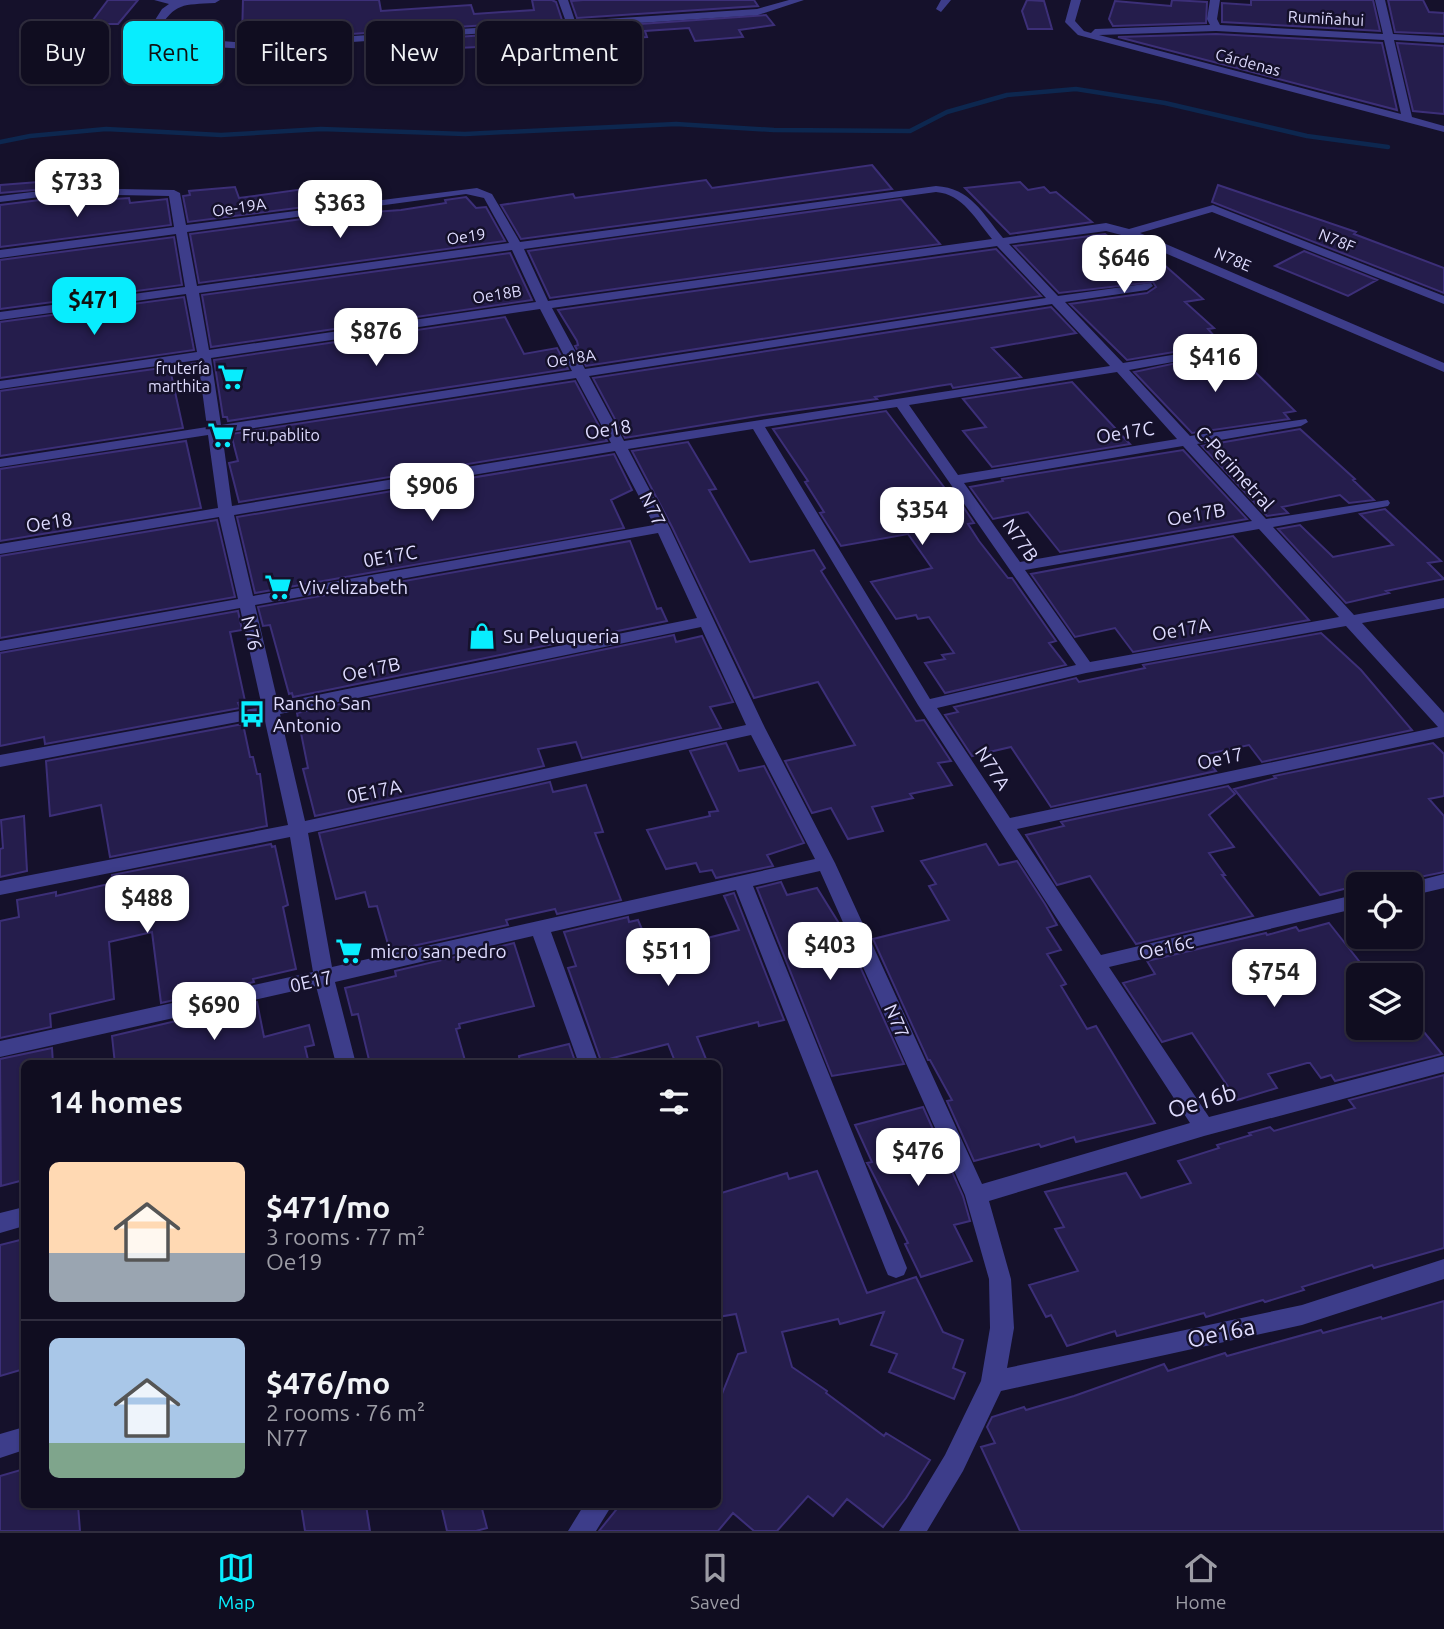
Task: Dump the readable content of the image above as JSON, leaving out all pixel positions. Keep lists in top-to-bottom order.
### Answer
{
  "streets": {
    "street": [
      "Rumiñahui",
      "Cárdenas",
      "Oe-19A",
      "Oe19",
      "N78F",
      "N78E",
      "Oe18B",
      "Oe18A",
      "Oe18",
      "Oe17C",
      "C-Perimetral",
      "N77",
      "Oe17B",
      "N77B",
      "0E17C",
      "Oe17A",
      "N76",
      "Oe17",
      "N77A",
      "0E17A",
      "Oe16c",
      "0E17",
      "Oe16b",
      "Oe16a"
    ]
  },
  "crossings": [
    ["Rumiñahui", "Cárdenas"],
    ["Oe-19A", "N77"],
    ["Oe-19A", "N76"],
    ["Oe19", "C-Perimetral"],
    ["Oe19", "N77"],
    ["Oe19", "N76"],
    ["N78F", "N78E"],
    ["N78E", "Oe18B"],
    ["N78E", "C-Perimetral"],
    ["Oe18B", "C-Perimetral"],
    ["Oe18B", "N77"],
    ["Oe18B", "N76"],
    ["Oe18A", "C-Perimetral"],
    ["Oe18A", "N77"],
    ["Oe18A", "N76"],
    ["Oe18", "C-Perimetral"],
    ["Oe18", "N77"],
    ["Oe18", "N77B"],
    ["Oe18", "N76"],
    ["Oe18", "N77A"],
    ["Oe17C", "C-Perimetral"],
    ["Oe17C", "N77B"],
    ["C-Perimetral", "Oe17B"],
    ["C-Perimetral", "Oe17A"],
    ["N77", "Oe17B"],
    ["N77", "0E17C"],
    ["N77", "0E17A"],
    ["N77", "0E17"],
    ["N77", "Oe16b"],
    ["N77", "Oe16a"],
    ["Oe17B", "N77B"],
    ["Oe17B", "N76"],
    ["N77B", "Oe17A"],
    ["0E17C", "N76"],
    ["Oe17A", "N77A"],
    ["N76", "0E17A"],
    ["N76", "0E17"],
    ["Oe17", "N77A"],
    ["N77A", "Oe16c"],
    ["N77A", "Oe16b"]
  ],
  "places": {
    "supermarket": [
      "frutería marthita",
      "Fru.pablito",
      "Viv.elizabeth",
      "micro san pedro"
    ],
    "shop": ["Su Peluqueria"],
    "bus stop": ["Rancho San Antonio"]
  },
  "page": {
    "chip": [
      "Buy",
      "Rent",
      "Filters",
      "New",
      "Apartment"
    ],
    "price": [
      "$733",
      "$363",
      "$646",
      "$471",
      "$876",
      "$416",
      "$906",
      "$354",
      "$488",
      "$403",
      "$511",
      "$754",
      "$690",
      "$476"
    ],
    "heading": "14 homes",
    "list": [
      {
        "name": "$471/mo",
        "note": "3 rooms · 77 m² · Oe19"
      },
      {
        "name": "$476/mo",
        "note": "2 rooms · 76 m² · N77"
      }
    ],
    "tabs": ["Map", "Saved", "Home"]
  }
}
